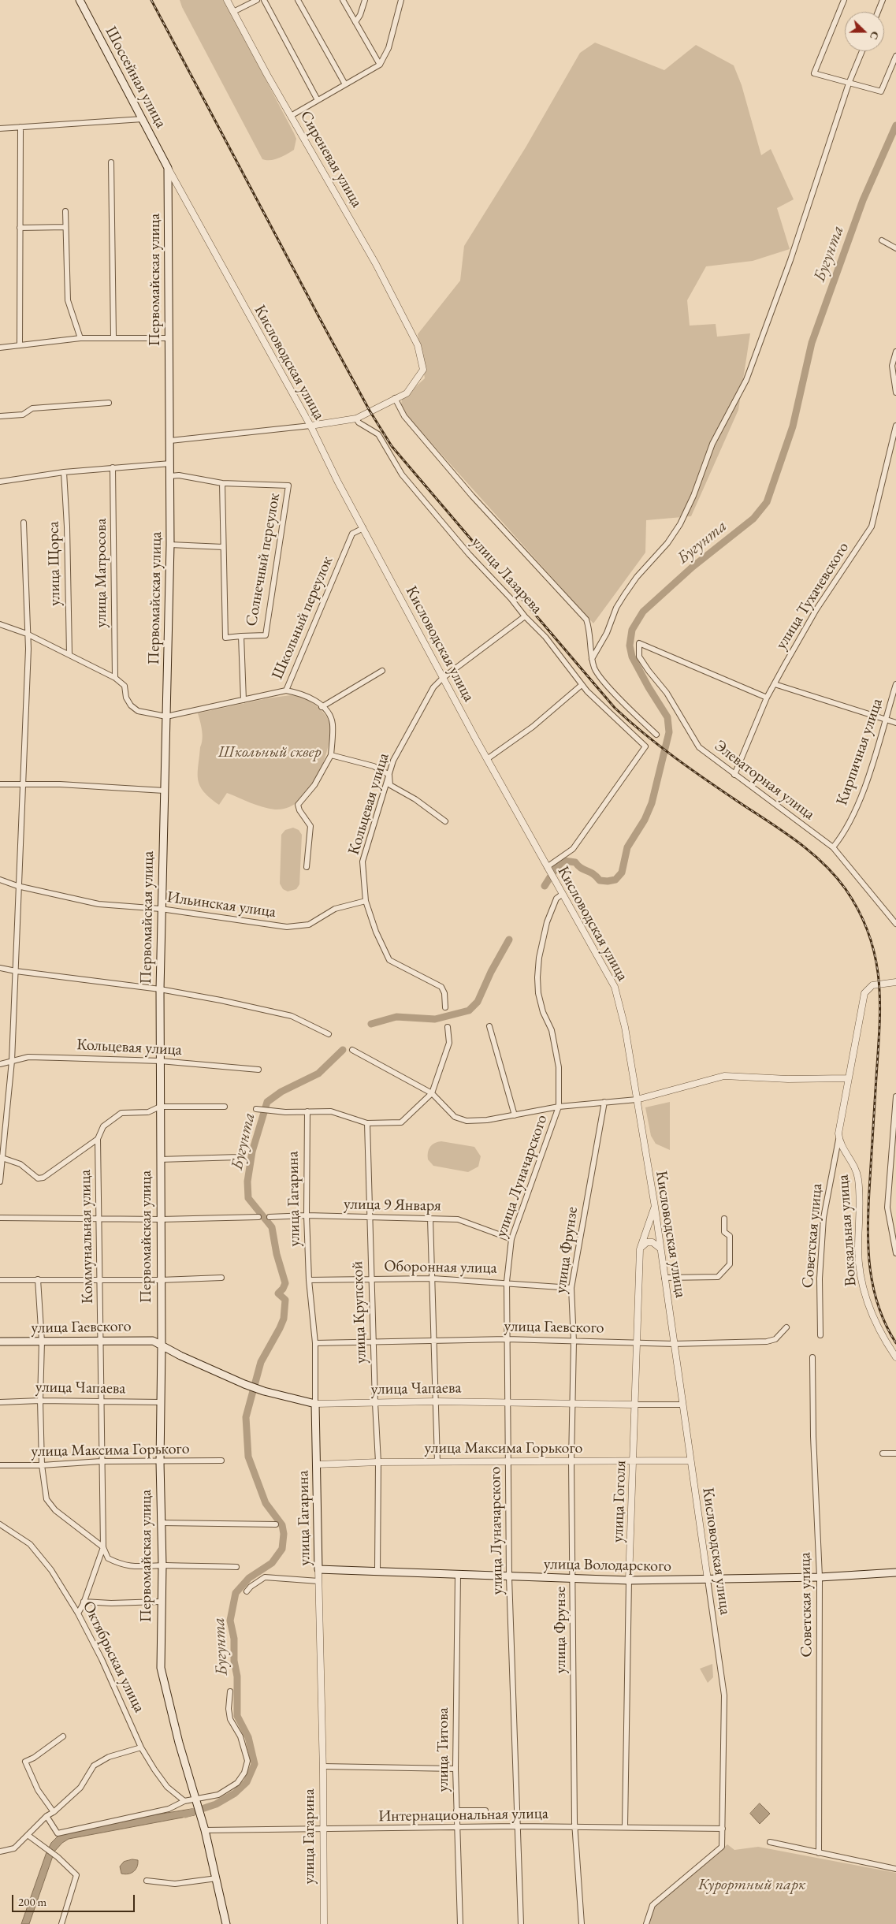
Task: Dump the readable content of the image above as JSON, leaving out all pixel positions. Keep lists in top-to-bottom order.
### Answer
{
  "streets": {
    "main road": [
      "Шоссейная улица",
      "Первомайская улица",
      "улица Гагарина",
      "улица Гаевского",
      "улица Чапаева",
      "улица Володарского",
      "Октябрьская улица"
    ],
    "street": [
      "Сиреневая улица",
      "Кисловодская улица",
      "Солнечный переулок",
      "улица Щорса",
      "улица Матросова",
      "улица Лазарева",
      "улица Тухачевского",
      "Школьный переулок",
      "Кирпичная улица",
      "Элеваторная улица",
      "Кольцевая улица",
      "Ильинская улица",
      "улица Луначарского",
      "улица 9 Января",
      "Вокзальная улица",
      "Советская улица",
      "Коммунальная улица",
      "улица Фрунзе",
      "Оборонная улица",
      "улица Крупской",
      "улица Максима Горького",
      "улица Гоголя",
      "улица Титова",
      "Интернациональная улица"
    ]
  },
  "crossings": [
    ["Шоссейная улица", "Первомайская улица"],
    ["Шоссейная улица", "Кисловодская улица"],
    ["Первомайская улица", "Кисловодская улица"],
    ["Первомайская улица", "Солнечный переулок"],
    ["Первомайская улица", "Школьный переулок"],
    ["Первомайская улица", "Кольцевая улица"],
    ["Первомайская улица", "Ильинская улица"],
    ["Первомайская улица", "улица Гаевского"],
    ["Первомайская улица", "улица Чапаева"],
    ["Первомайская улица", "улица Максима Горького"],
    ["Первомайская улица", "Октябрьская улица"],
    ["Кисловодская улица", "улица Лазарева"],
    ["Кисловодская улица", "Школьный переулок"],
    ["Кисловодская улица", "Кольцевая улица"],
    ["Кисловодская улица", "улица Луначарского"],
    ["Кисловодская улица", "улица Гаевского"],
    ["Кисловодская улица", "улица Чапаева"],
    ["Кисловодская улица", "улица Максима Горького"],
    ["Кисловодская улица", "улица Гоголя"],
    ["Кисловодская улица", "улица Володарского"],
    ["Кисловодская улица", "Интернациональная улица"],
    ["Солнечный переулок", "Школьный переулок"],
    ["улица Щорса", "Школьный переулок"],
    ["улица Матросова", "Школьный переулок"],
    ["улица Лазарева", "Кольцевая улица"],
    ["улица Тухачевского", "Элеваторная улица"],
    ["Кирпичная улица", "Элеваторная улица"],
    ["Кольцевая улица", "Ильинская улица"],
    ["улица Луначарского", "улица 9 Января"],
    ["улица Луначарского", "Оборонная улица"],
    ["улица Луначарского", "улица Гаевского"],
    ["улица Луначарского", "улица Чапаева"],
    ["улица Луначарского", "улица Максима Горького"],
    ["улица Луначарского", "улица Володарского"],
    ["улица Луначарского", "Интернациональная улица"],
    ["улица Гагарина", "улица 9 Января"],
    ["улица Гагарина", "Оборонная улица"],
    ["улица Гагарина", "улица Гаевского"],
    ["улица Гагарина", "улица Чапаева"],
    ["улица Гагарина", "улица Максима Горького"],
    ["улица Гагарина", "улица Володарского"],
    ["улица Гагарина", "Интернациональная улица"],
    ["улица 9 Января", "улица Крупской"],
    ["Вокзальная улица", "Советская улица"],
    ["Советская улица", "улица Володарского"],
    ["Коммунальная улица", "улица Гаевского"],
    ["Коммунальная улица", "улица Чапаева"],
    ["Коммунальная улица", "улица Максима Горького"],
    ["Коммунальная улица", "Октябрьская улица"],
    ["улица Фрунзе", "Оборонная улица"],
    ["улица Фрунзе", "улица Гаевского"],
    ["улица Фрунзе", "улица Чапаева"],
    ["улица Фрунзе", "улица Максима Горького"],
    ["улица Фрунзе", "улица Володарского"],
    ["улица Фрунзе", "Интернациональная улица"],
    ["Оборонная улица", "улица Крупской"],
    ["улица Крупской", "улица Гаевского"],
    ["улица Крупской", "улица Чапаева"],
    ["улица Крупской", "улица Максима Горького"],
    ["улица Крупской", "улица Володарского"],
    ["улица Гаевского", "улица Чапаева"],
    ["улица Гаевского", "улица Гоголя"],
    ["улица Чапаева", "улица Гоголя"],
    ["улица Максима Горького", "улица Гоголя"],
    ["улица Гоголя", "улица Володарского"],
    ["улица Гоголя", "Интернациональная улица"],
    ["улица Володарского", "улица Титова"],
    ["Октябрьская улица", "Интернациональная улица"],
    ["улица Титова", "Интернациональная улица"]
  ],
  "water": ["Бугунта"],
  "parks": ["Школьный сквер", "Курортный парк"],
  "scale_bar": "200 m",
  "north": "right"
}
